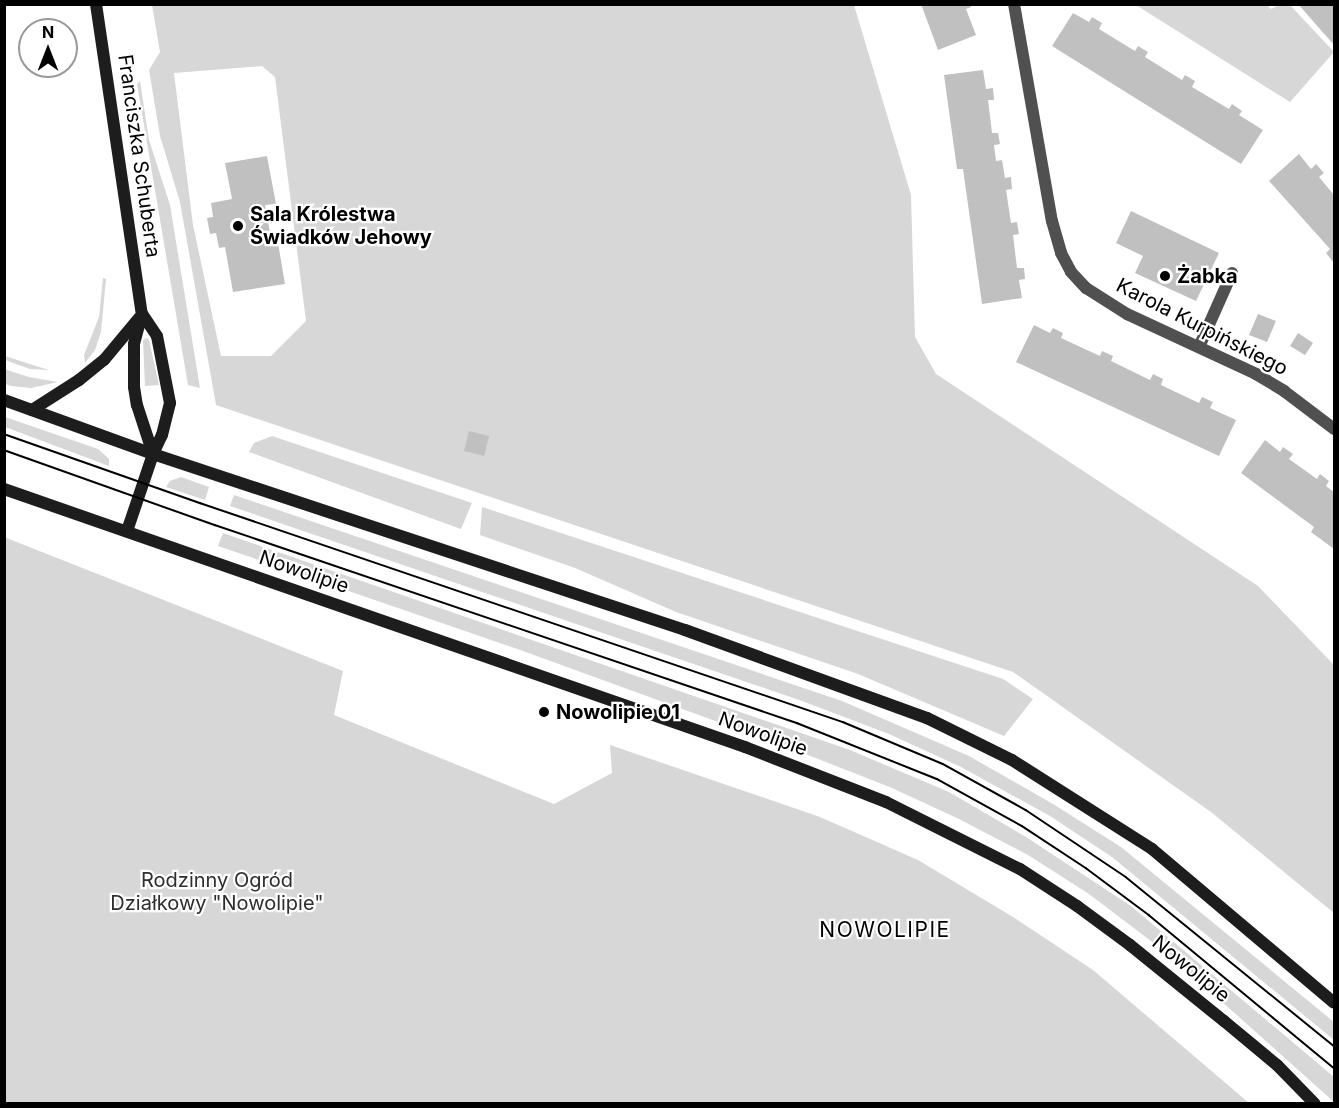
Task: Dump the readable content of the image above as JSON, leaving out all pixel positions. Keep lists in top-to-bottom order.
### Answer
{
  "streets": {
    "main road": ["Franciszka Schuberta", "Nowolipie"],
    "street": ["Karola Kurpińskiego"]
  },
  "crossings": [
    ["Franciszka Schuberta", "Nowolipie"]
  ],
  "districts": ["NOWOLIPIE"],
  "parks": ["Rodzinny Ogród Działkowy \"Nowolipie\""],
  "places": ["Sala Królestwa Świadków Jehowy", "Żabka", "Nowolipie 01"],
  "north": "top"
}
